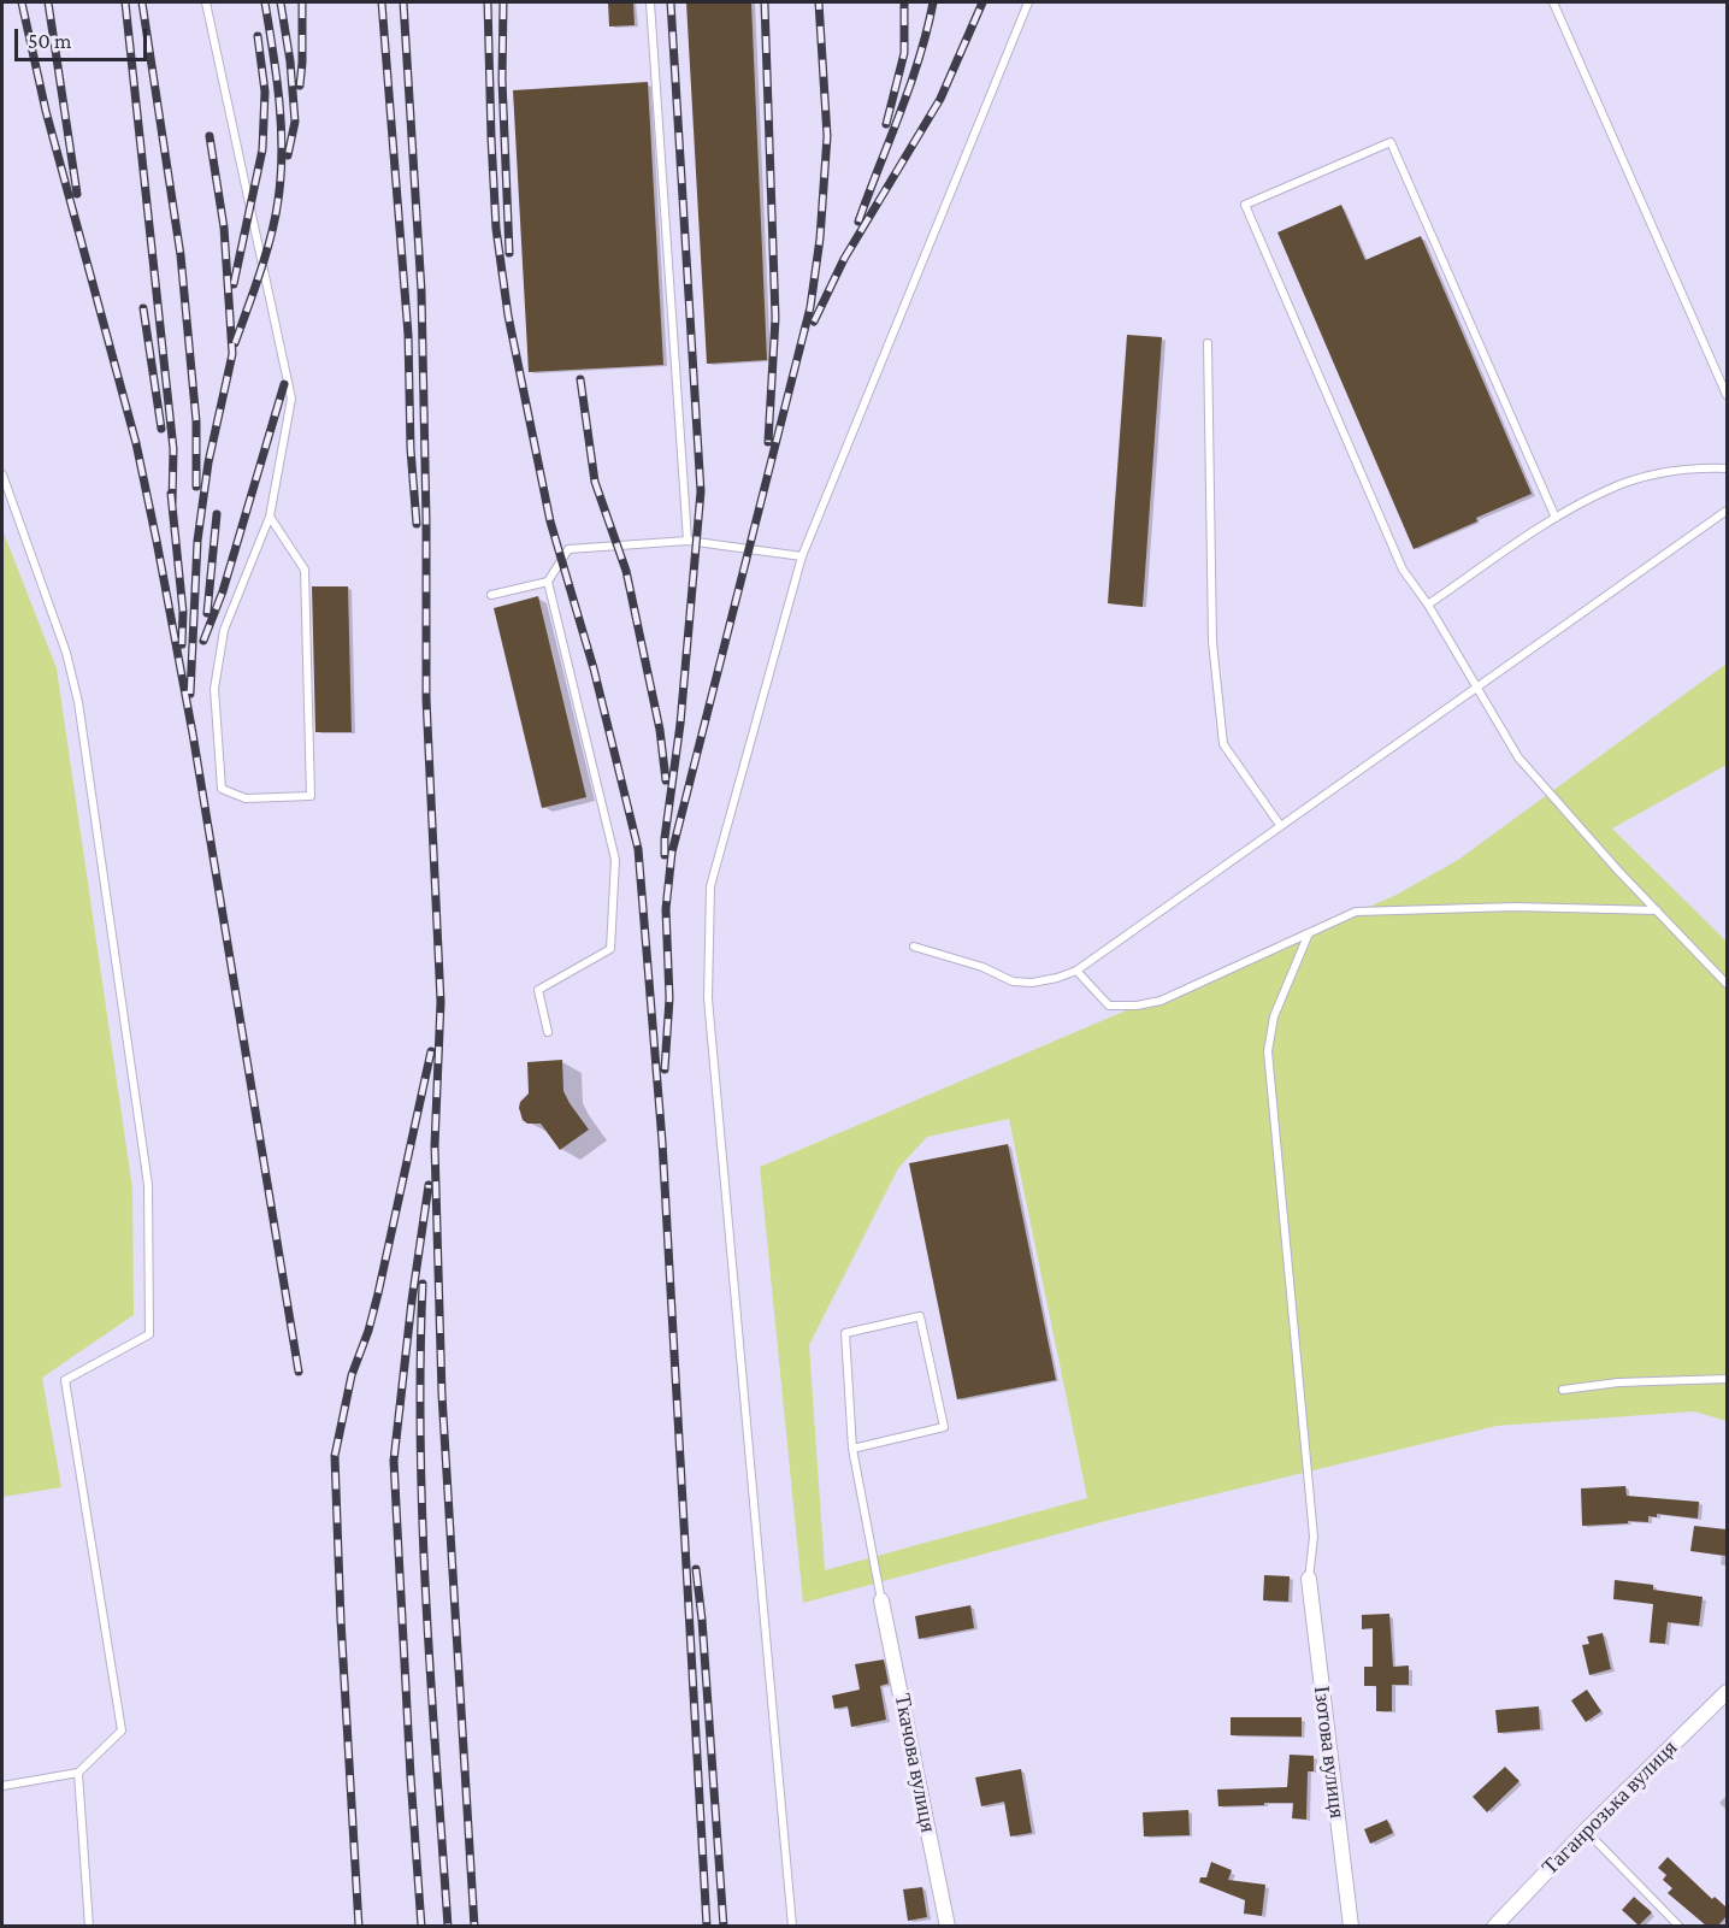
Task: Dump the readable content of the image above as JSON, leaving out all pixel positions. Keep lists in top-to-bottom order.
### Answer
{
  "streets": {
    "street": ["Ізотова вулиця", "Ткачова вулиця", "Таганрозька вулиця"]
  },
  "scale_bar": "50 m"
}
